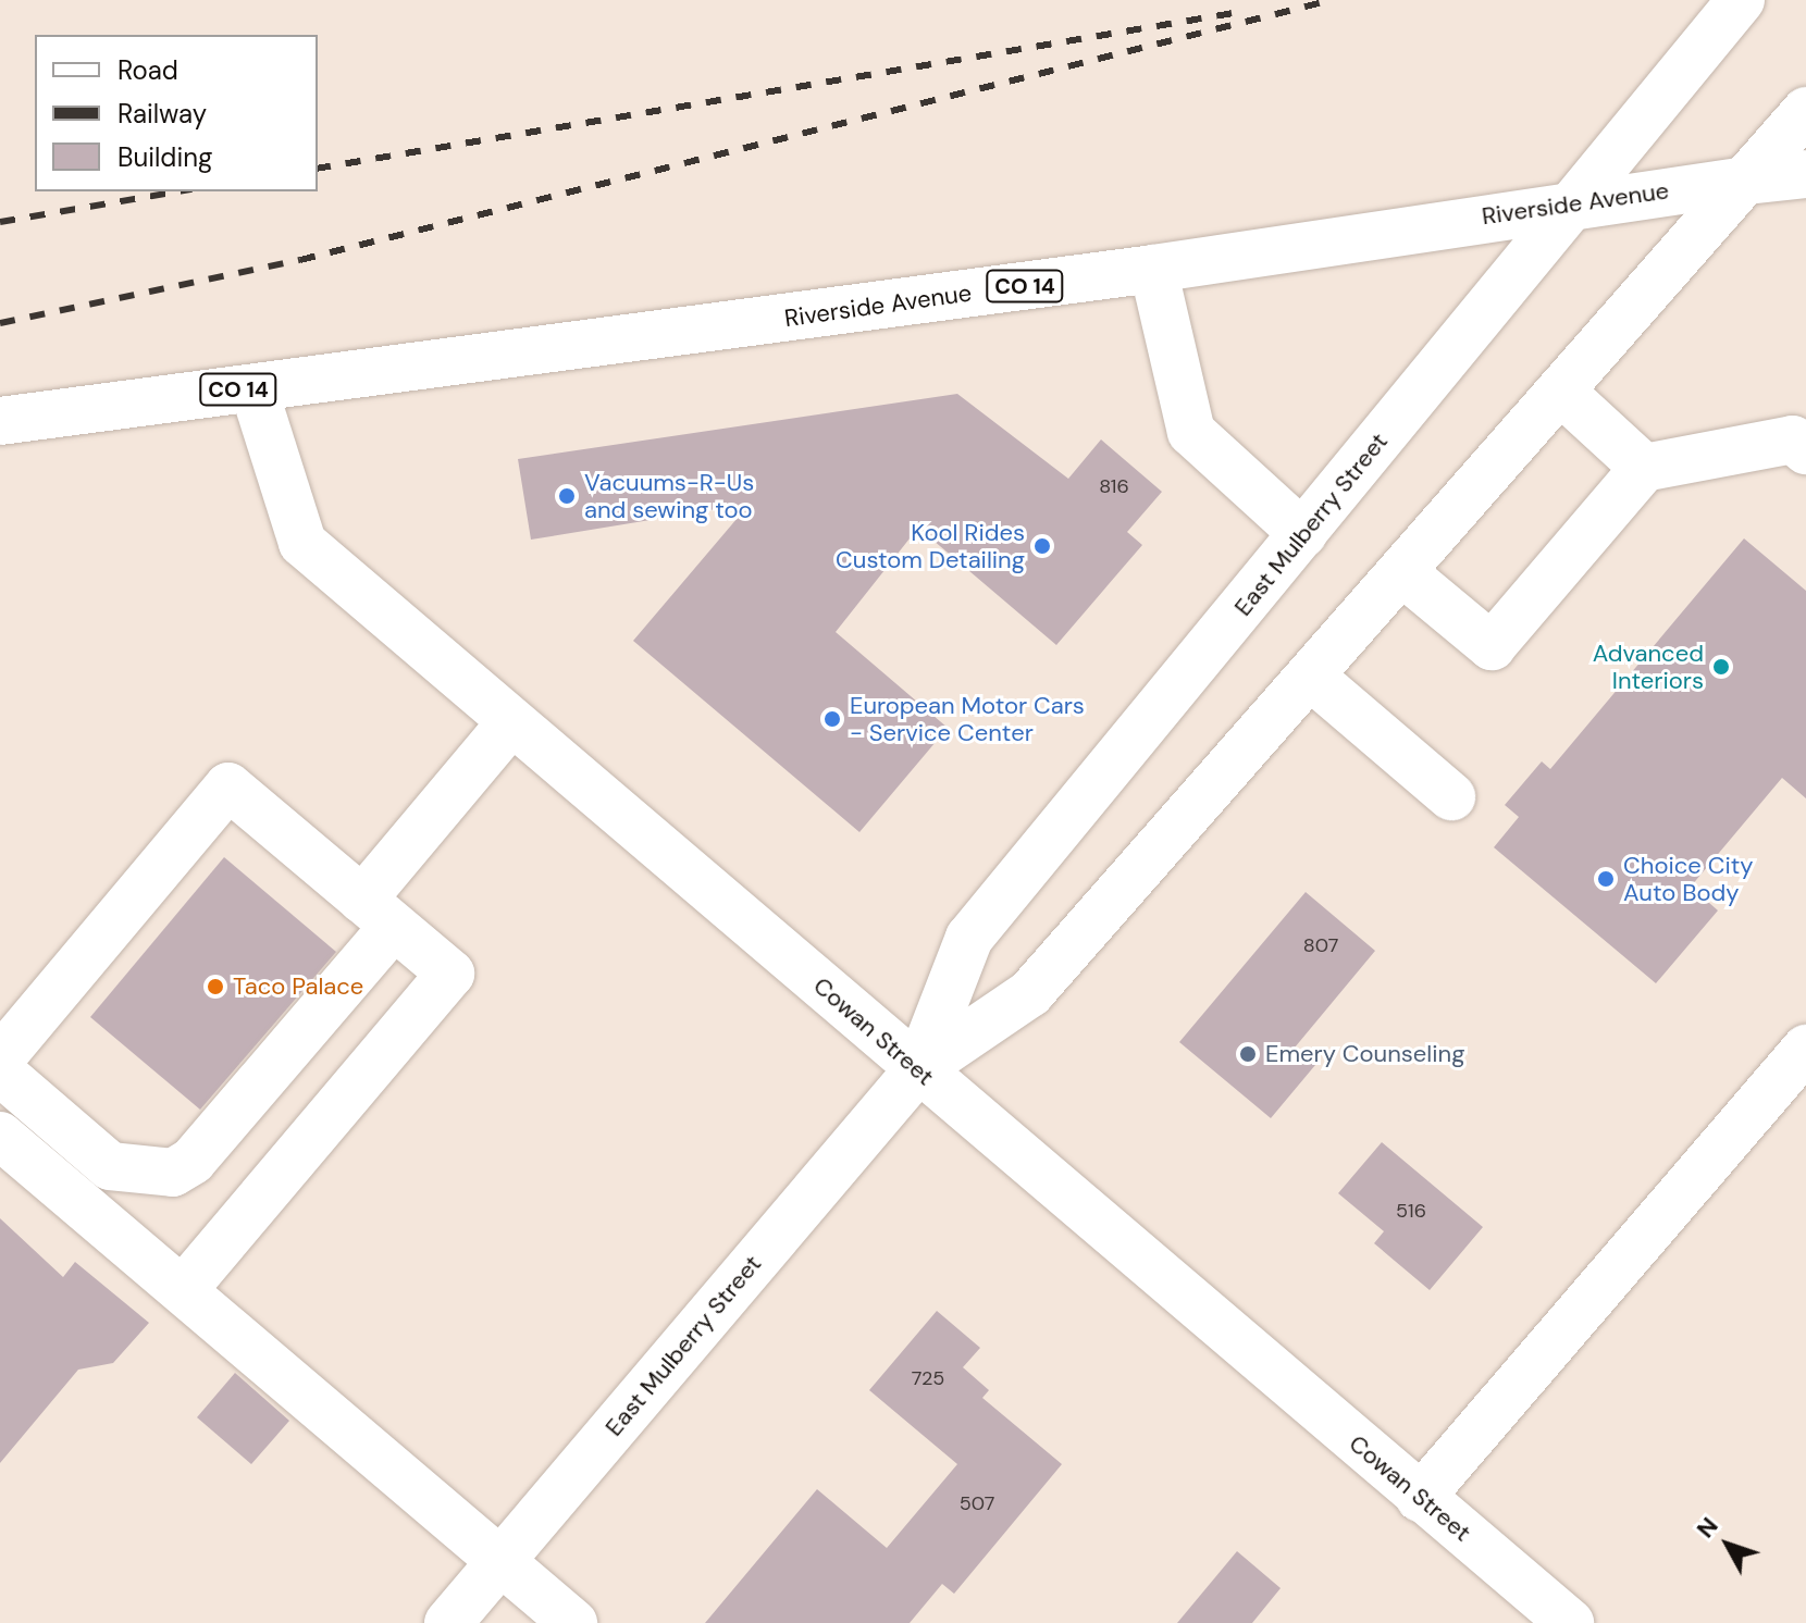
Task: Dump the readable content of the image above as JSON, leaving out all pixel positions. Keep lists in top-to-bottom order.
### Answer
{
  "streets": {
    "main road": [
      "Riverside Avenue",
      "CO 14",
      "East Mulberry Street",
      "Cowan Street"
    ]
  },
  "crossings": [
    ["Riverside Avenue", "East Mulberry Street"],
    ["Riverside Avenue", "Cowan Street"],
    ["East Mulberry Street", "Cowan Street"]
  ],
  "places": [
    "Vacuums-R-Us and sewing too",
    "Kool Rides Custom Detailing",
    "Advanced Interiors",
    "European Motor Cars - Service Center",
    "Choice City Auto Body",
    "Taco Palace",
    "Emery Counseling"
  ],
  "house_numbers": [
    "816",
    "807",
    "516",
    "725",
    "507"
  ],
  "legend": ["Road", "Railway", "Building"],
  "north": "top left"
}
